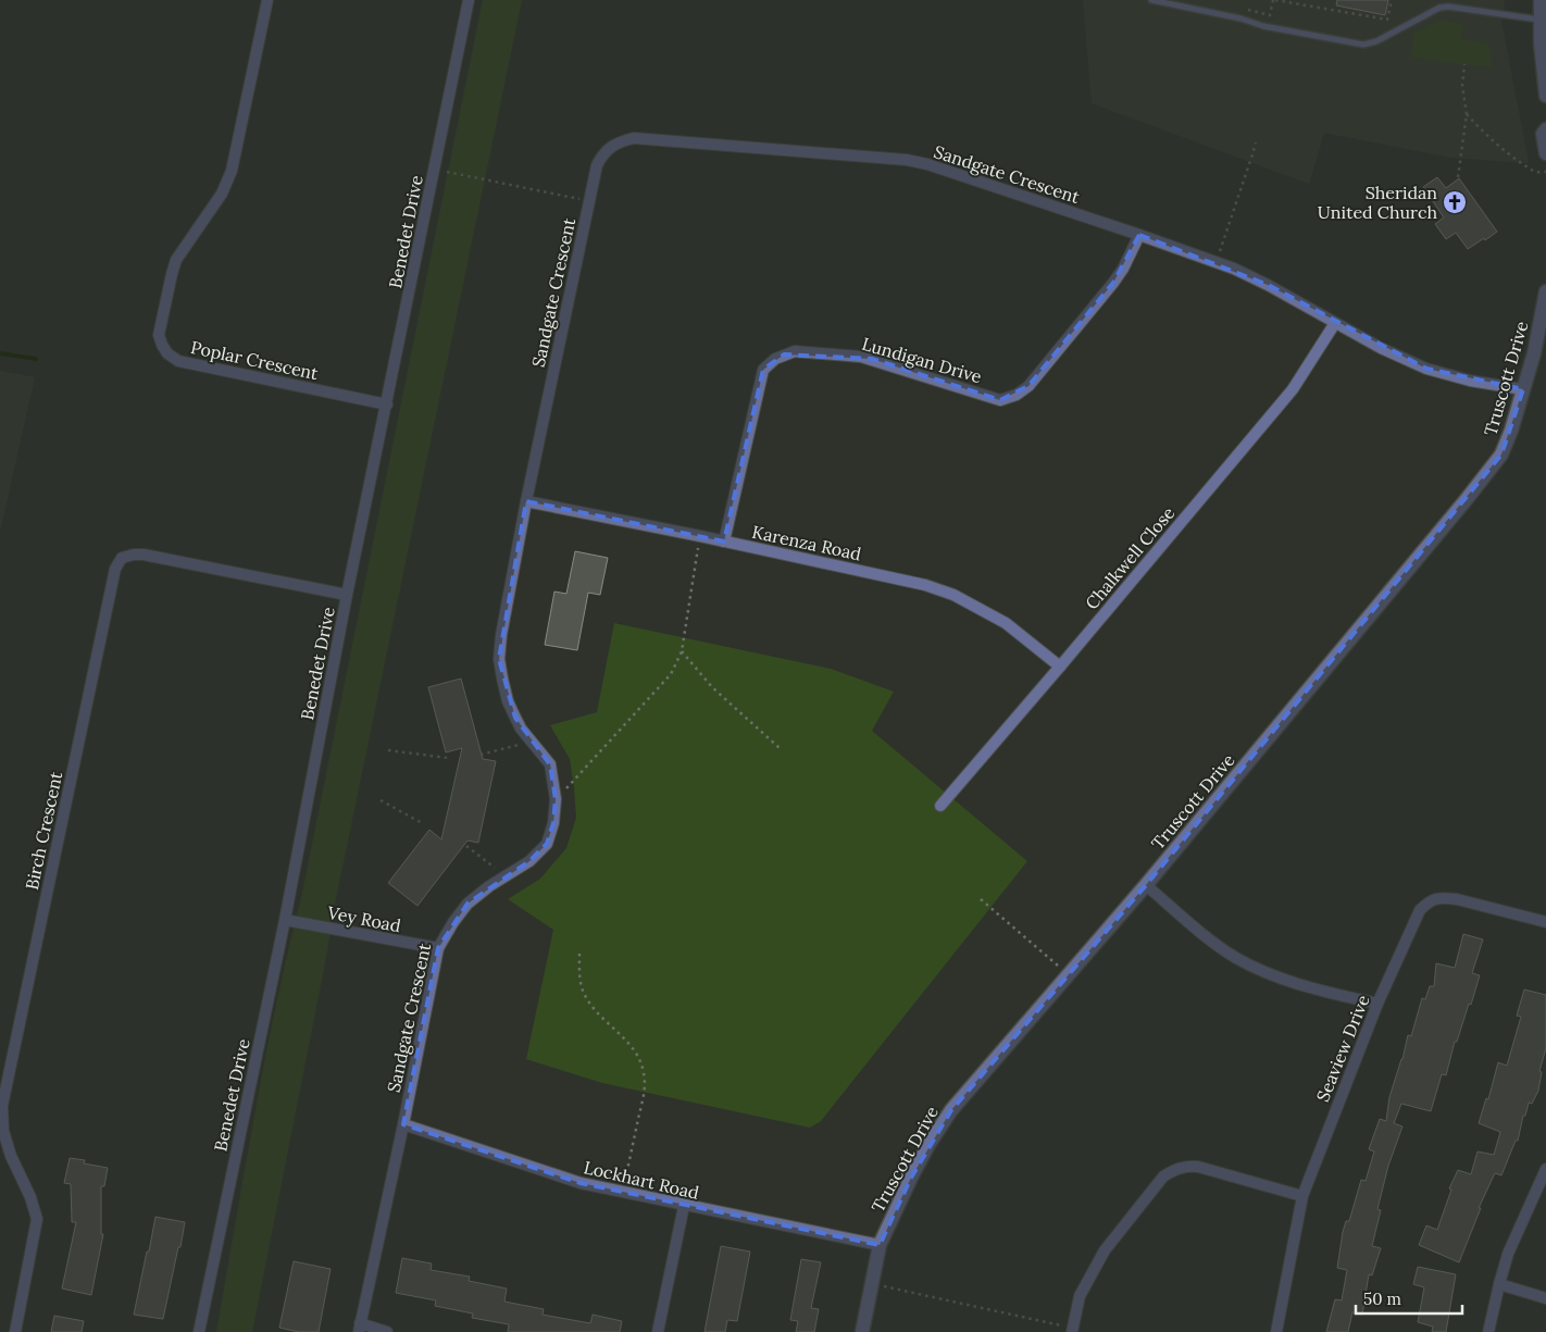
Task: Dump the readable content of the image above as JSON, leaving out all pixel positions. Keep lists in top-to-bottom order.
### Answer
{
  "streets": {
    "street": [
      "Sandgate Crescent",
      "Benedet Drive",
      "Poplar Crescent",
      "Lundigan Drive",
      "Truscott Drive",
      "Karenza Road",
      "Chalkwell Close",
      "Birch Crescent",
      "Vey Road",
      "Seaview Drive",
      "Lockhart Road"
    ]
  },
  "crossings": [
    ["Sandgate Crescent", "Lundigan Drive"],
    ["Sandgate Crescent", "Truscott Drive"],
    ["Sandgate Crescent", "Karenza Road"],
    ["Sandgate Crescent", "Chalkwell Close"],
    ["Sandgate Crescent", "Vey Road"],
    ["Sandgate Crescent", "Lockhart Road"],
    ["Benedet Drive", "Poplar Crescent"],
    ["Benedet Drive", "Birch Crescent"],
    ["Benedet Drive", "Vey Road"],
    ["Lundigan Drive", "Karenza Road"],
    ["Truscott Drive", "Lockhart Road"],
    ["Karenza Road", "Chalkwell Close"]
  ],
  "places": {
    "church": ["Sheridan United Church"]
  },
  "scale_bar": "50 m"
}
